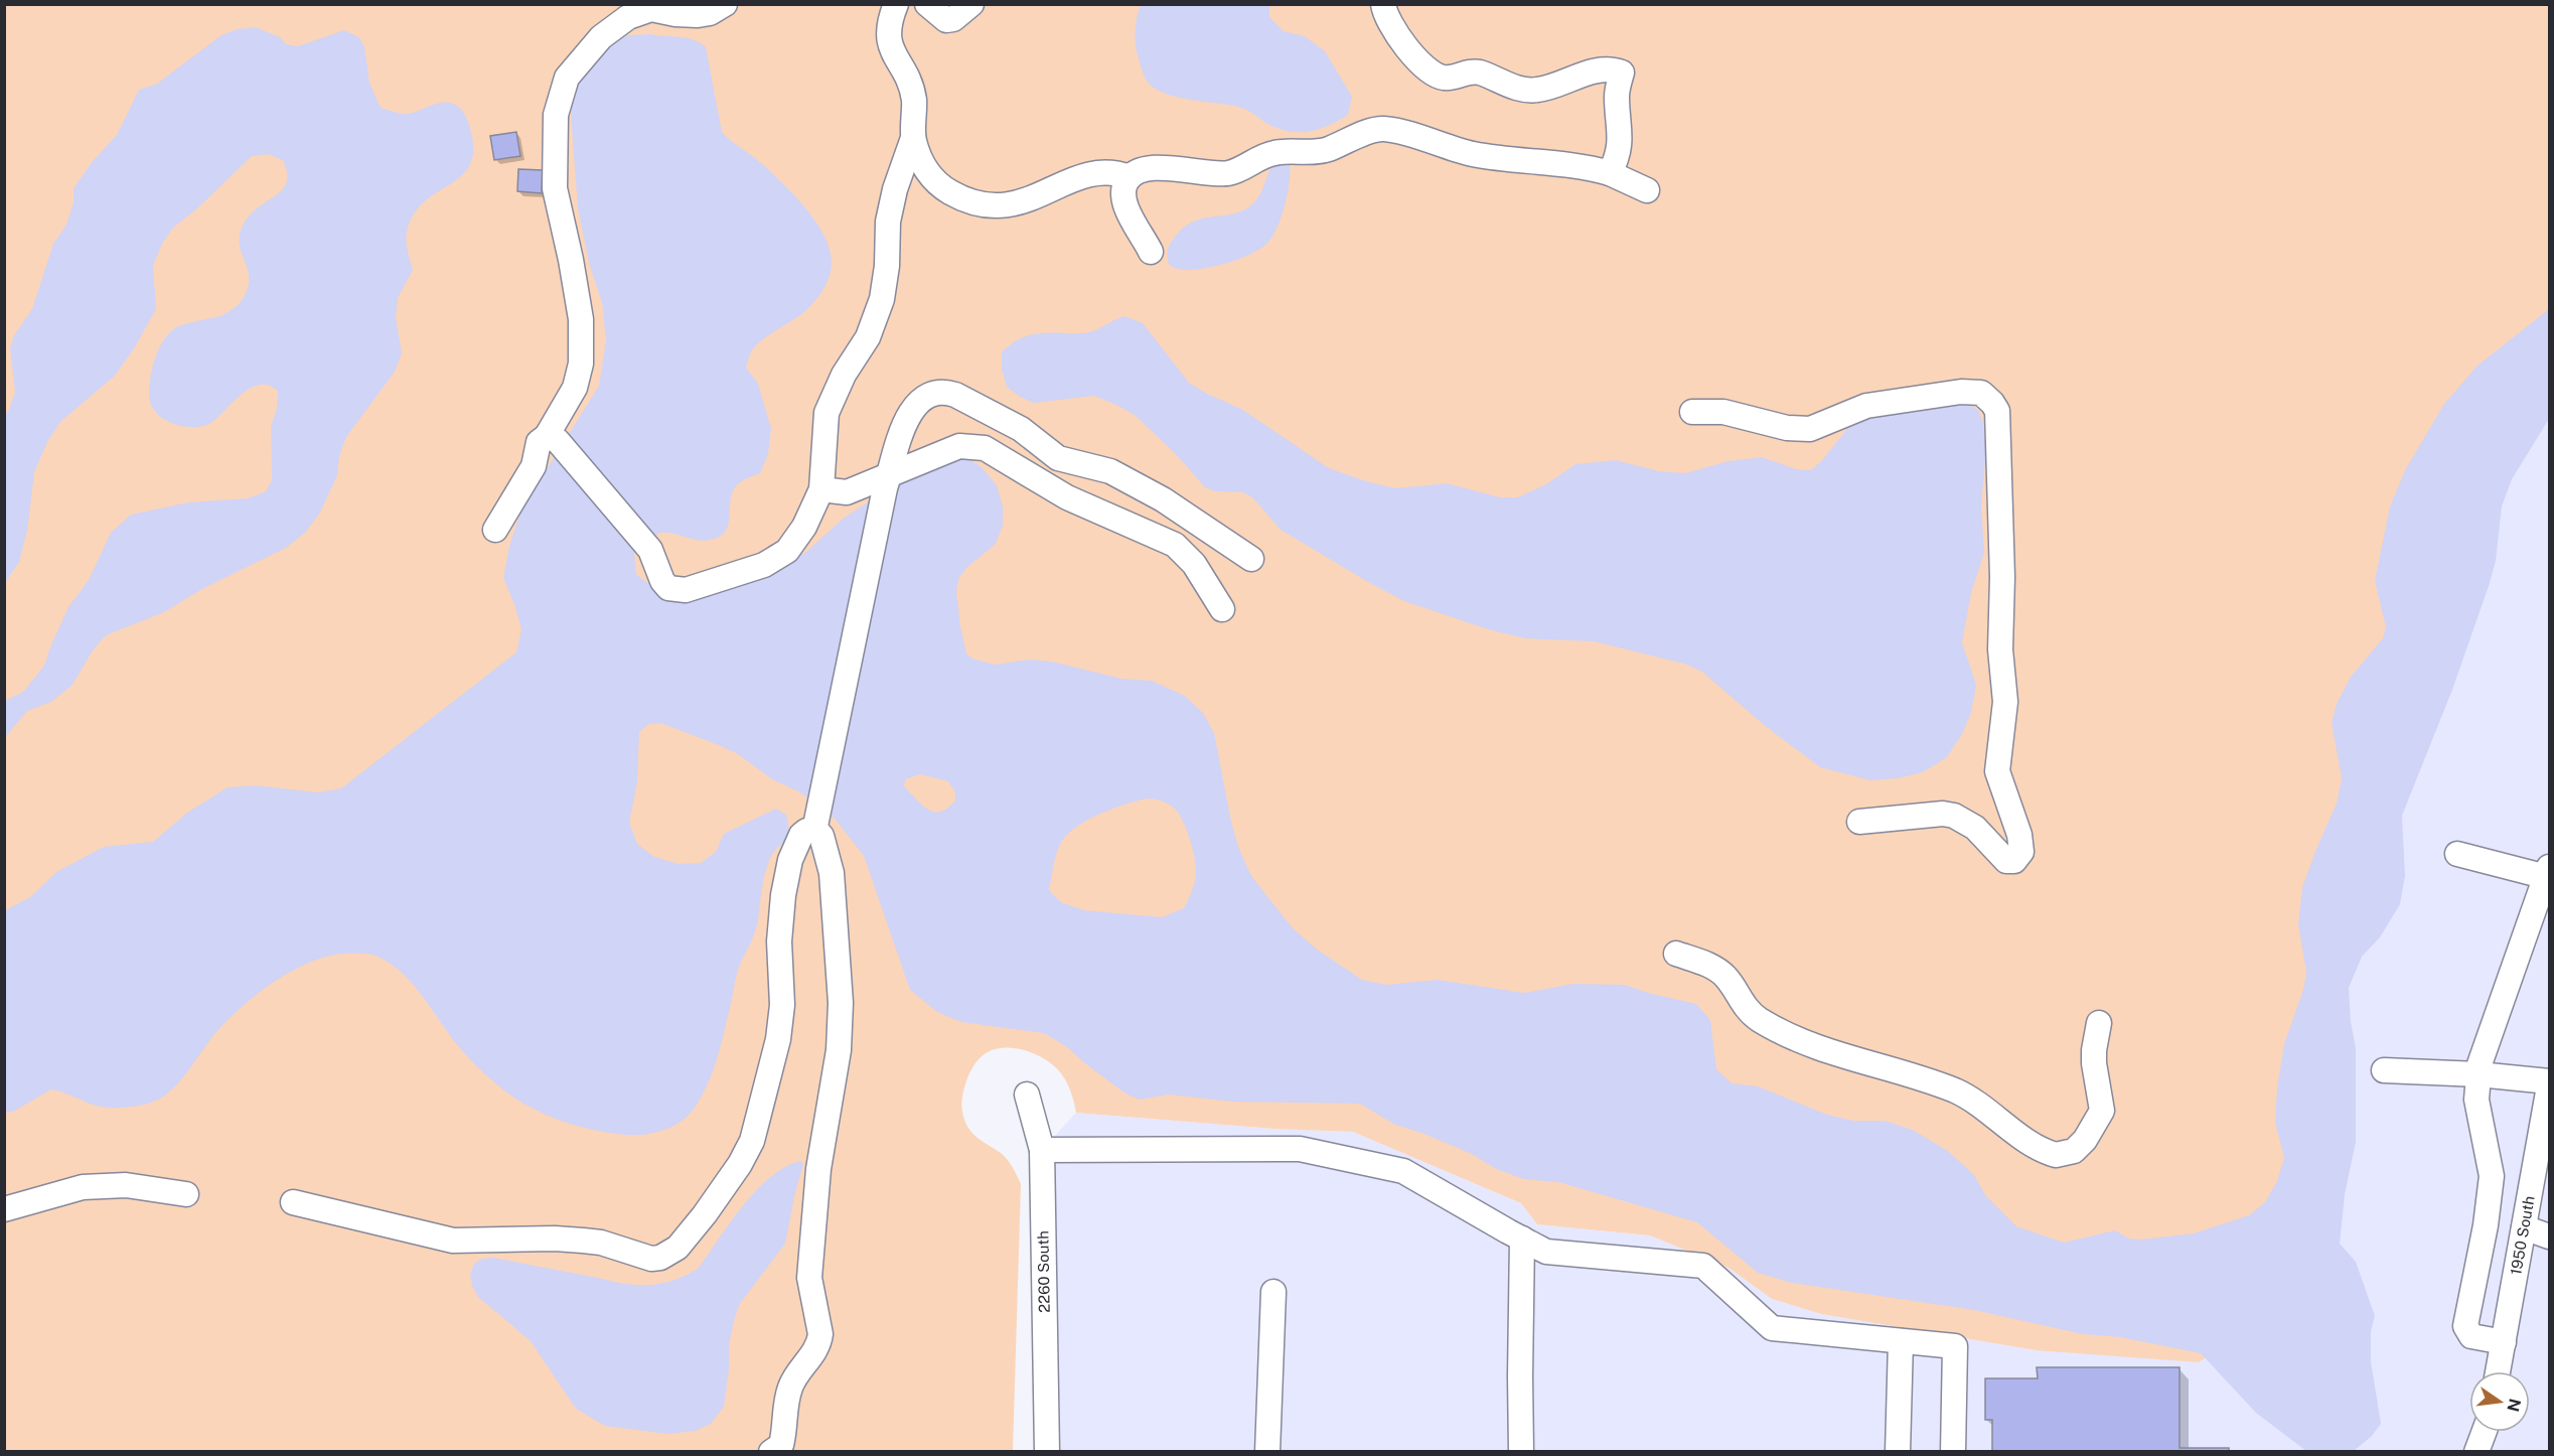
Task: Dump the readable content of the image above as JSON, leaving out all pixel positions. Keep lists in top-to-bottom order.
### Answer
{
  "streets": {
    "street": ["1950 South", "2260 South"]
  },
  "north": "right"
}
